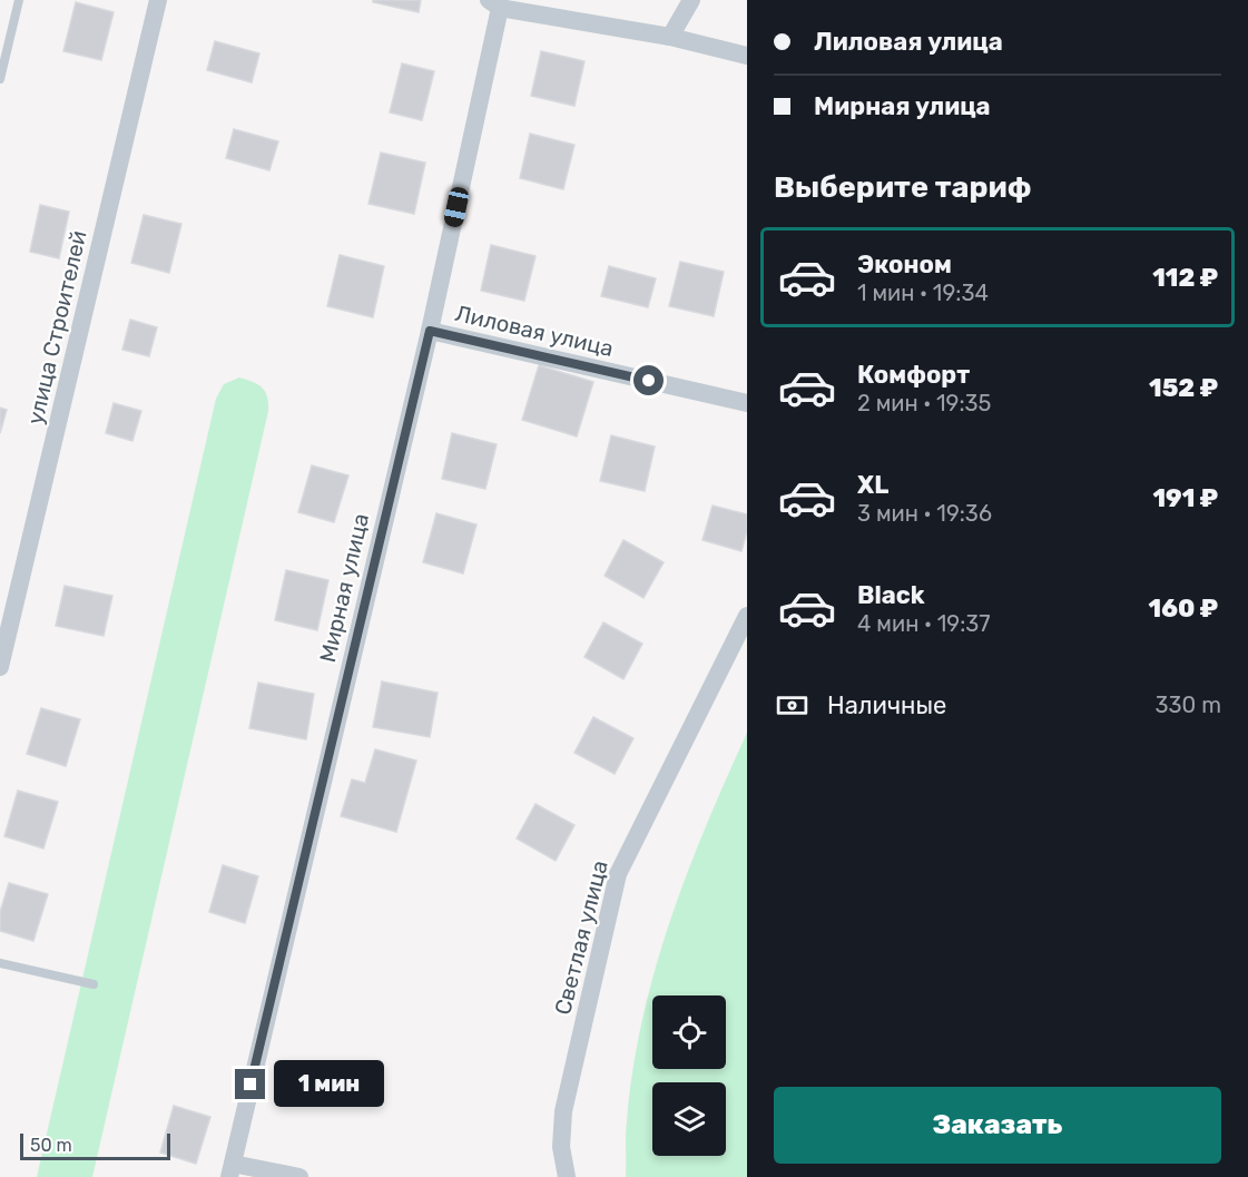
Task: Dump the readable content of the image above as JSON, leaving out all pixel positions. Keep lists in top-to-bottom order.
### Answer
{
  "streets": {
    "street": [
      "улица Строителей",
      "Лиловая улица",
      "Мирная улица",
      "Светлая улица"
    ]
  },
  "crossings": [
    ["Лиловая улица", "Мирная улица"]
  ],
  "scale_bar": "50 m",
  "page": {
    "banner": ["Лиловая улица", "Мирная улица"],
    "heading": "Выберите тариф",
    "list": [
      {
        "name": "Эконом",
        "note": "1 мин · 19:34",
        "value": "112 ₽"
      },
      {
        "name": "Комфорт",
        "note": "2 мин · 19:35",
        "value": "152 ₽"
      },
      {
        "name": "XL",
        "note": "3 мин · 19:36",
        "value": "191 ₽"
      },
      {
        "name": "Black",
        "note": "4 мин · 19:37",
        "value": "160 ₽"
      }
    ],
    "pay": ["Наличные", "330 m"],
    "bubble": "1 мин",
    "buttons": "Заказать",
    "scale": "50 m"
  }
}
